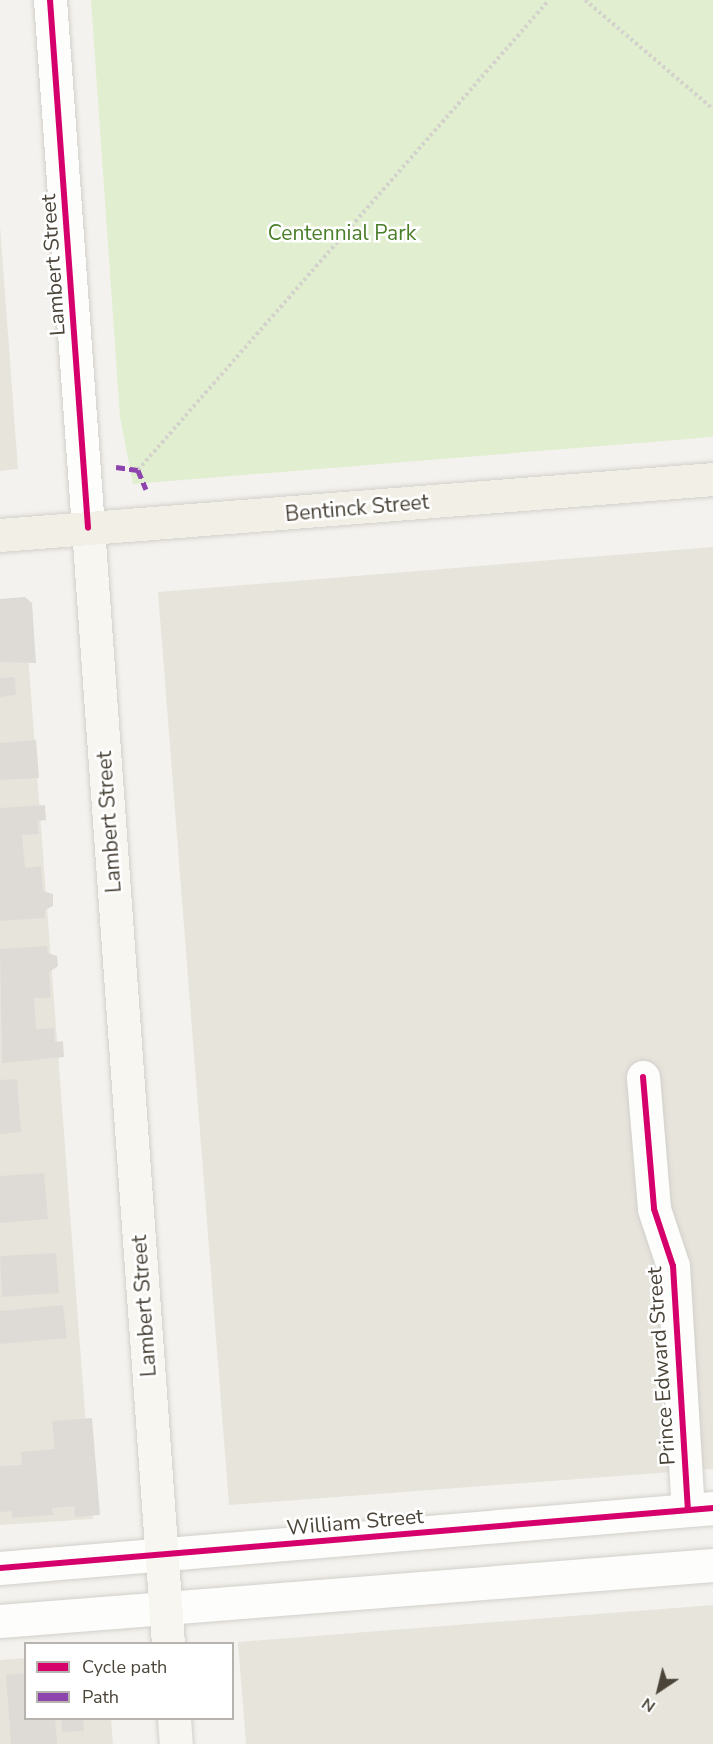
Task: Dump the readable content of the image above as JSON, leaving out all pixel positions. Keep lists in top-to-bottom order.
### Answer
{
  "streets": {
    "main road": ["Lambert Street", "Bentinck Street"],
    "street": ["Prince Edward Street", "William Street"]
  },
  "crossings": [
    ["Lambert Street", "Bentinck Street"],
    ["Lambert Street", "William Street"],
    ["Prince Edward Street", "William Street"]
  ],
  "parks": ["Centennial Park"],
  "legend": ["Cycle path", "Path"],
  "north": "bottom left"
}
